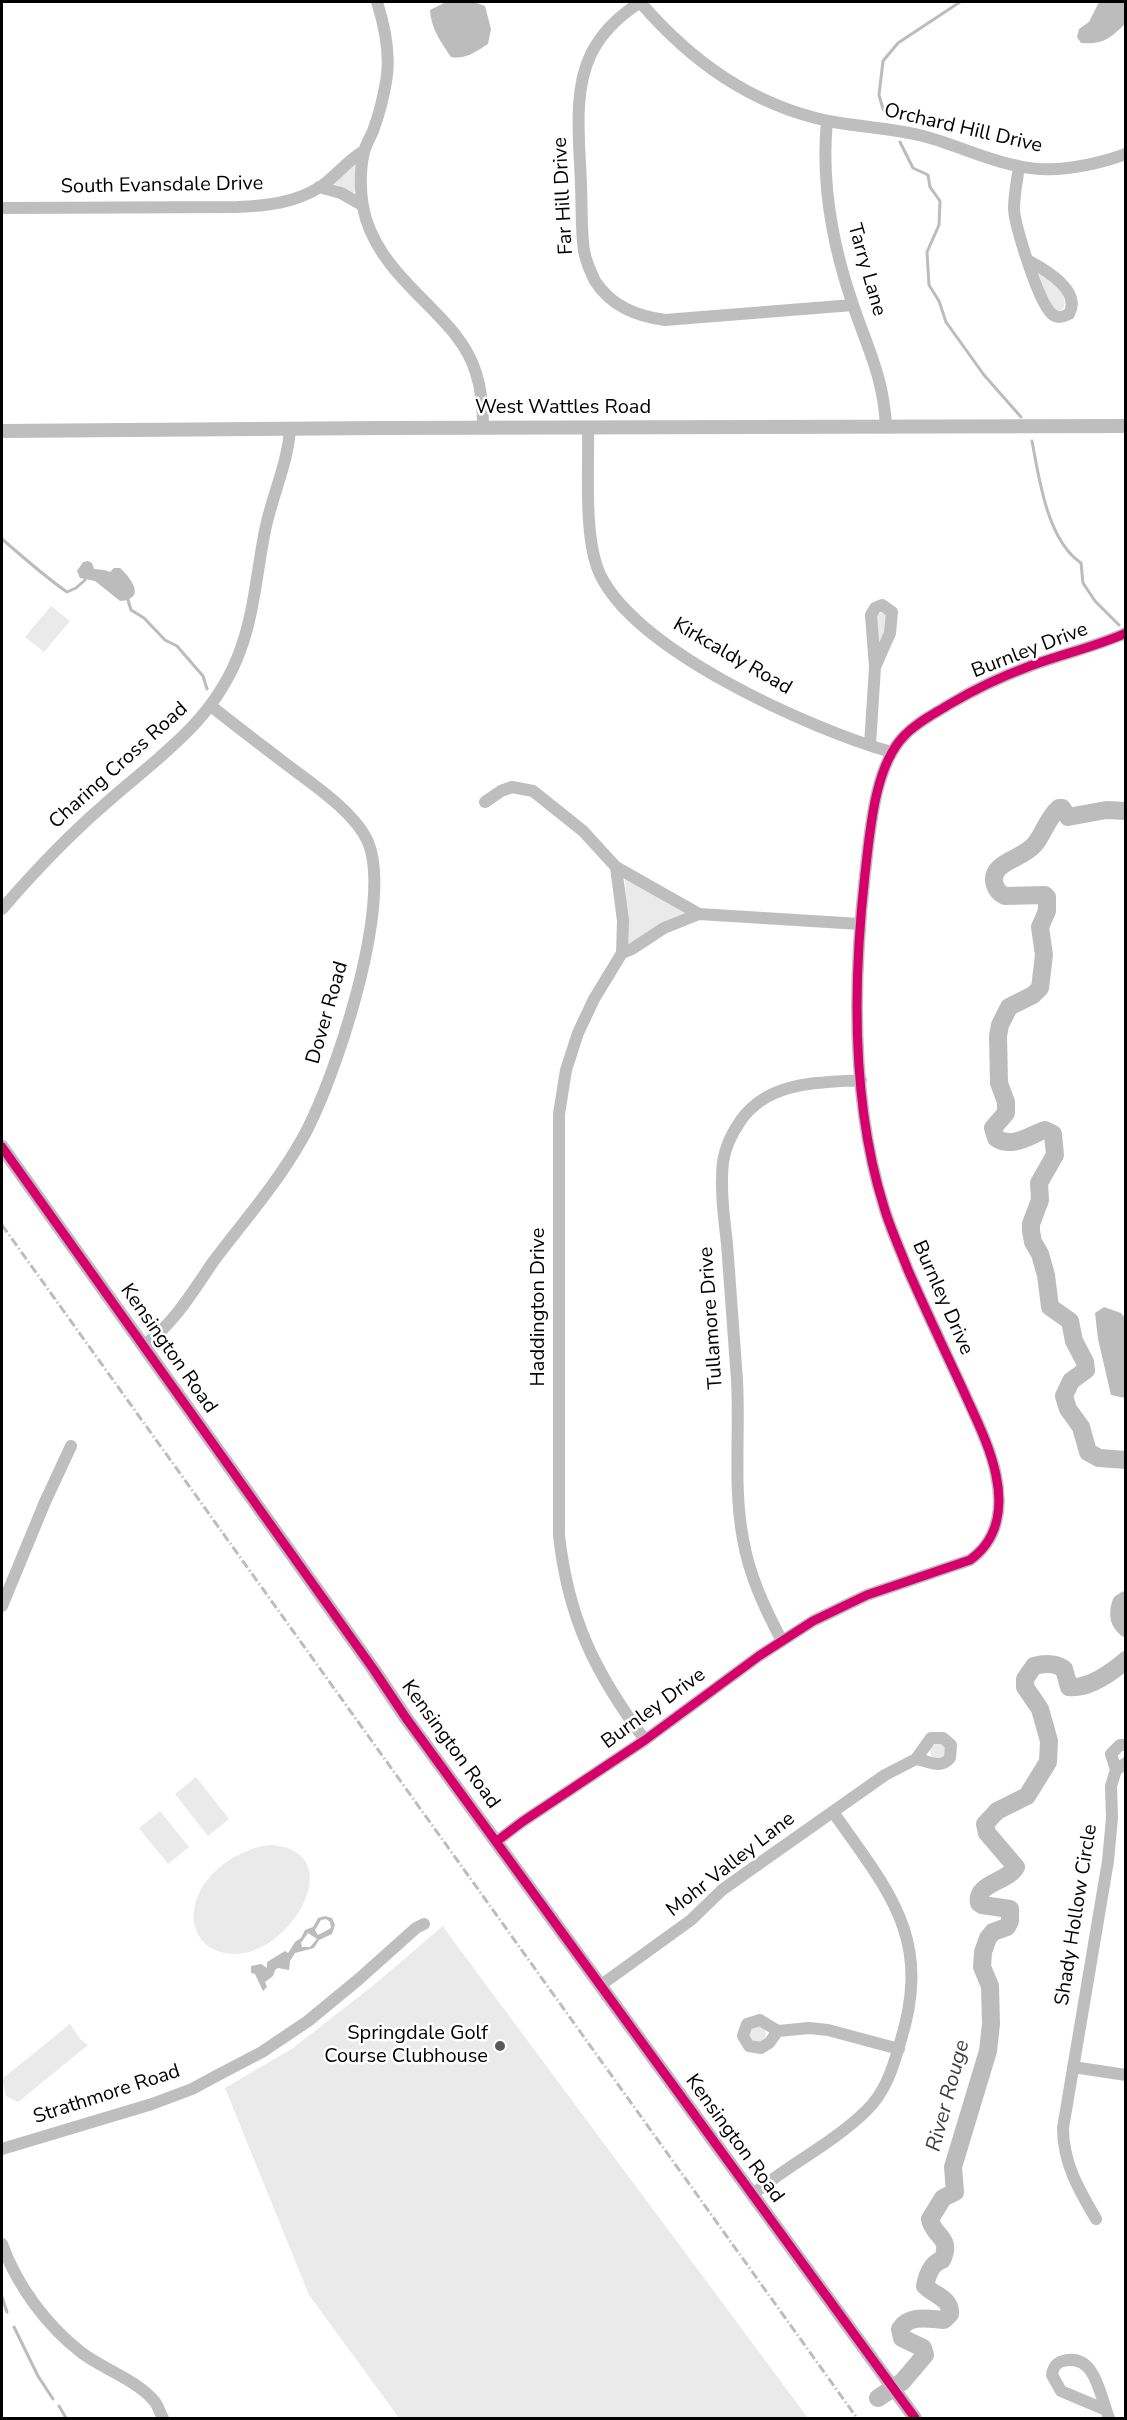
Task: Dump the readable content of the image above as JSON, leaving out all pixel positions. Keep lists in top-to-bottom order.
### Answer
{
  "streets": {
    "street": [
      "Orchard Hill Drive",
      "South Evansdale Drive",
      "Far Hill Drive",
      "Tarry Lane",
      "West Wattles Road",
      "Burnley Drive",
      "Kirkcaldy Road",
      "Charing Cross Road",
      "Dover Road",
      "Haddington Drive",
      "Tullamore Drive",
      "Kensington Road",
      "Mohr Valley Lane",
      "Shady Hollow Circle",
      "Strathmore Road"
    ]
  },
  "crossings": [
    ["Orchard Hill Drive", "Far Hill Drive"],
    ["Orchard Hill Drive", "Tarry Lane"],
    ["Far Hill Drive", "Tarry Lane"],
    ["Tarry Lane", "West Wattles Road"],
    ["West Wattles Road", "Kirkcaldy Road"],
    ["West Wattles Road", "Charing Cross Road"],
    ["Burnley Drive", "Haddington Drive"],
    ["Burnley Drive", "Tullamore Drive"],
    ["Burnley Drive", "Kensington Road"],
    ["Charing Cross Road", "Dover Road"],
    ["Dover Road", "Kensington Road"],
    ["Kensington Road", "Mohr Valley Lane"]
  ],
  "water": ["River Rouge"],
  "places": ["Springdale Golf Course Clubhouse"]
}
